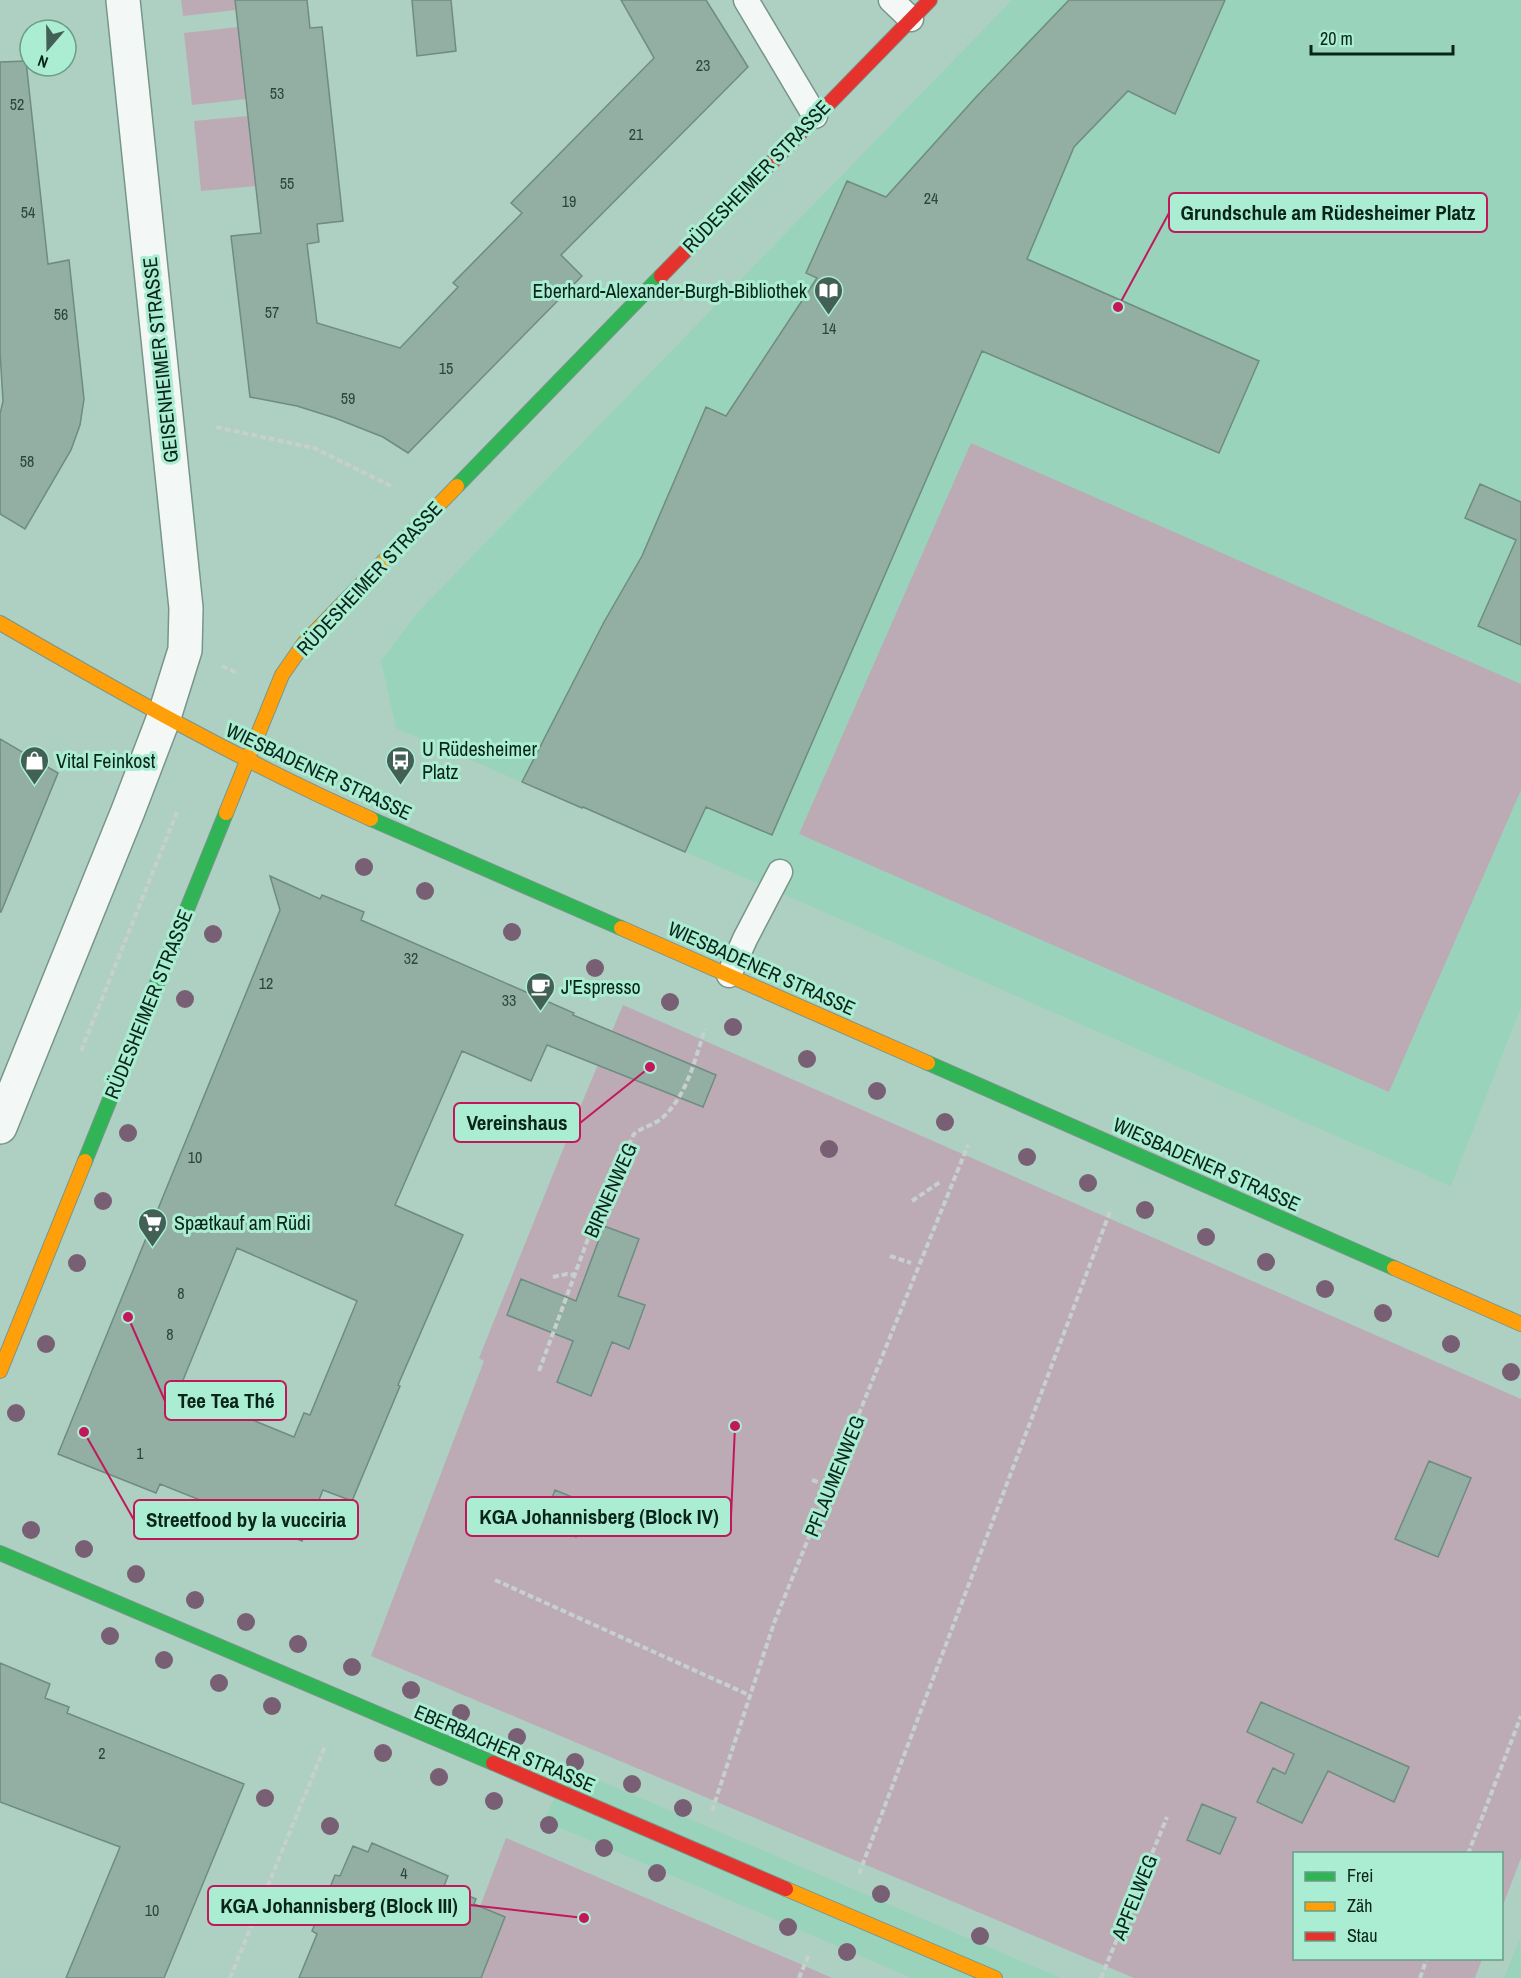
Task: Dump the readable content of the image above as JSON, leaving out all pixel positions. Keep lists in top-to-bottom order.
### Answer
{
  "streets": {
    "street": [
      "RÜDESHEIMER STRASSE",
      "GEISENHEIMER STRASSE",
      "WIESBADENER STRASSE",
      "EBERBACHER STRASSE"
    ],
    "path": ["BIRNENWEG", "PFLAUMENWEG", "APFELWEG"]
  },
  "crossings": [
    ["RÜDESHEIMER STRASSE", "WIESBADENER STRASSE"],
    ["GEISENHEIMER STRASSE", "WIESBADENER STRASSE"]
  ],
  "places": {
    "other": [
      "Grundschule am Rüdesheimer Platz",
      "Vereinshaus",
      "Tee Tea Thé",
      "KGA Johannisberg (Block IV)",
      "Streetfood by la vucciria",
      "KGA Johannisberg (Block III)"
    ],
    "library": ["Eberhard-Alexander-Burgh-Bibliothek"],
    "shop": ["Vital Feinkost"],
    "bus stop": ["U Rüdesheimer Platz"],
    "cafe": ["J'Espresso"],
    "supermarket": ["Spætkauf am Rüdi"]
  },
  "house_numbers": [
    "23",
    "53",
    "52",
    "21",
    "55",
    "24",
    "19",
    "54",
    "57",
    "56",
    "14",
    "15",
    "59",
    "58",
    "32",
    "12",
    "33",
    "10",
    "8",
    "8",
    "1",
    "2",
    "4",
    "10"
  ],
  "legend": ["Frei", "Zäh", "Stau"],
  "scale_bar": "20 m",
  "north": "bottom"
}
